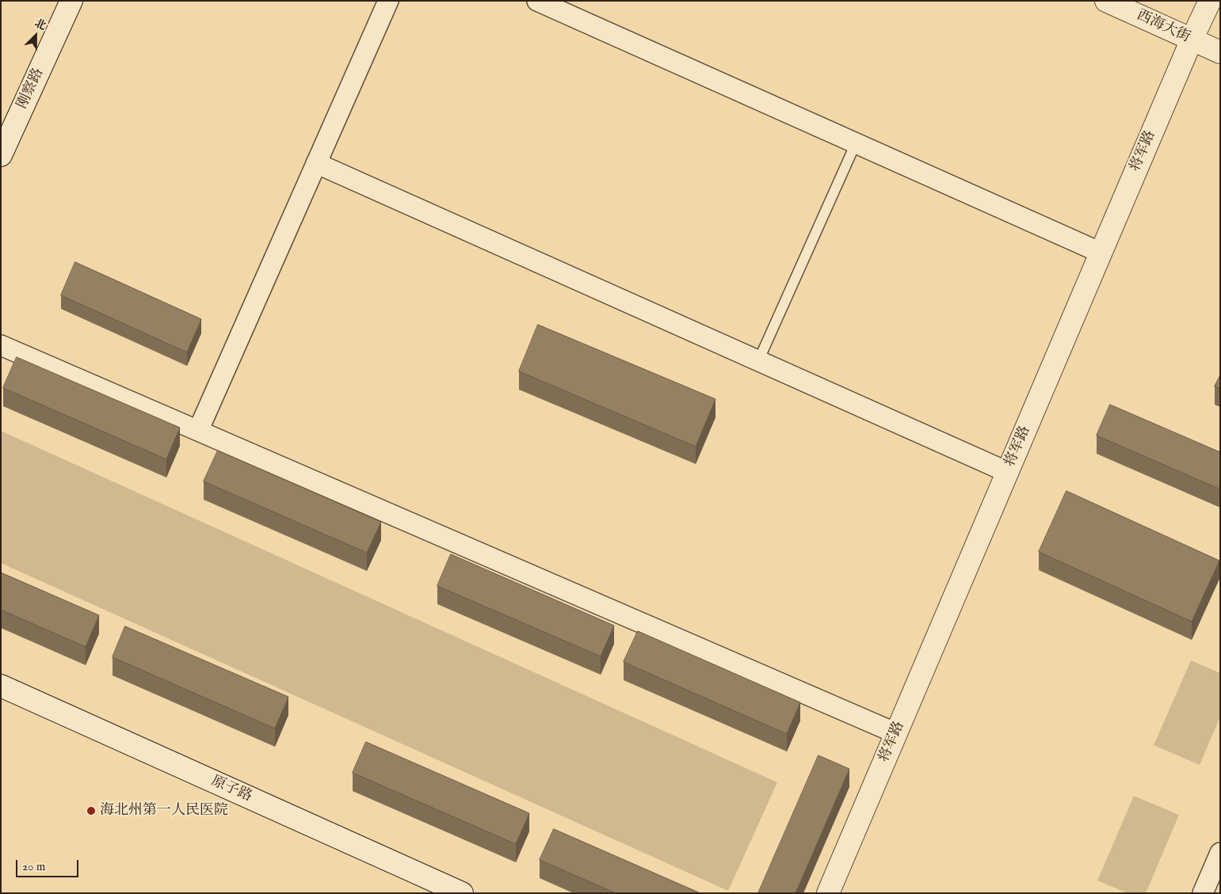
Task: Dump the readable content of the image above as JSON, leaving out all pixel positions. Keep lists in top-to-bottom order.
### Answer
{
  "streets": {
    "street": [
      "西海大街",
      "刚察路",
      "将军路",
      "原子路"
    ]
  },
  "crossings": [
    ["西海大街", "将军路"]
  ],
  "places": ["海北州第一人民医院"],
  "scale_bar": "20 m",
  "north": "top right"
}
